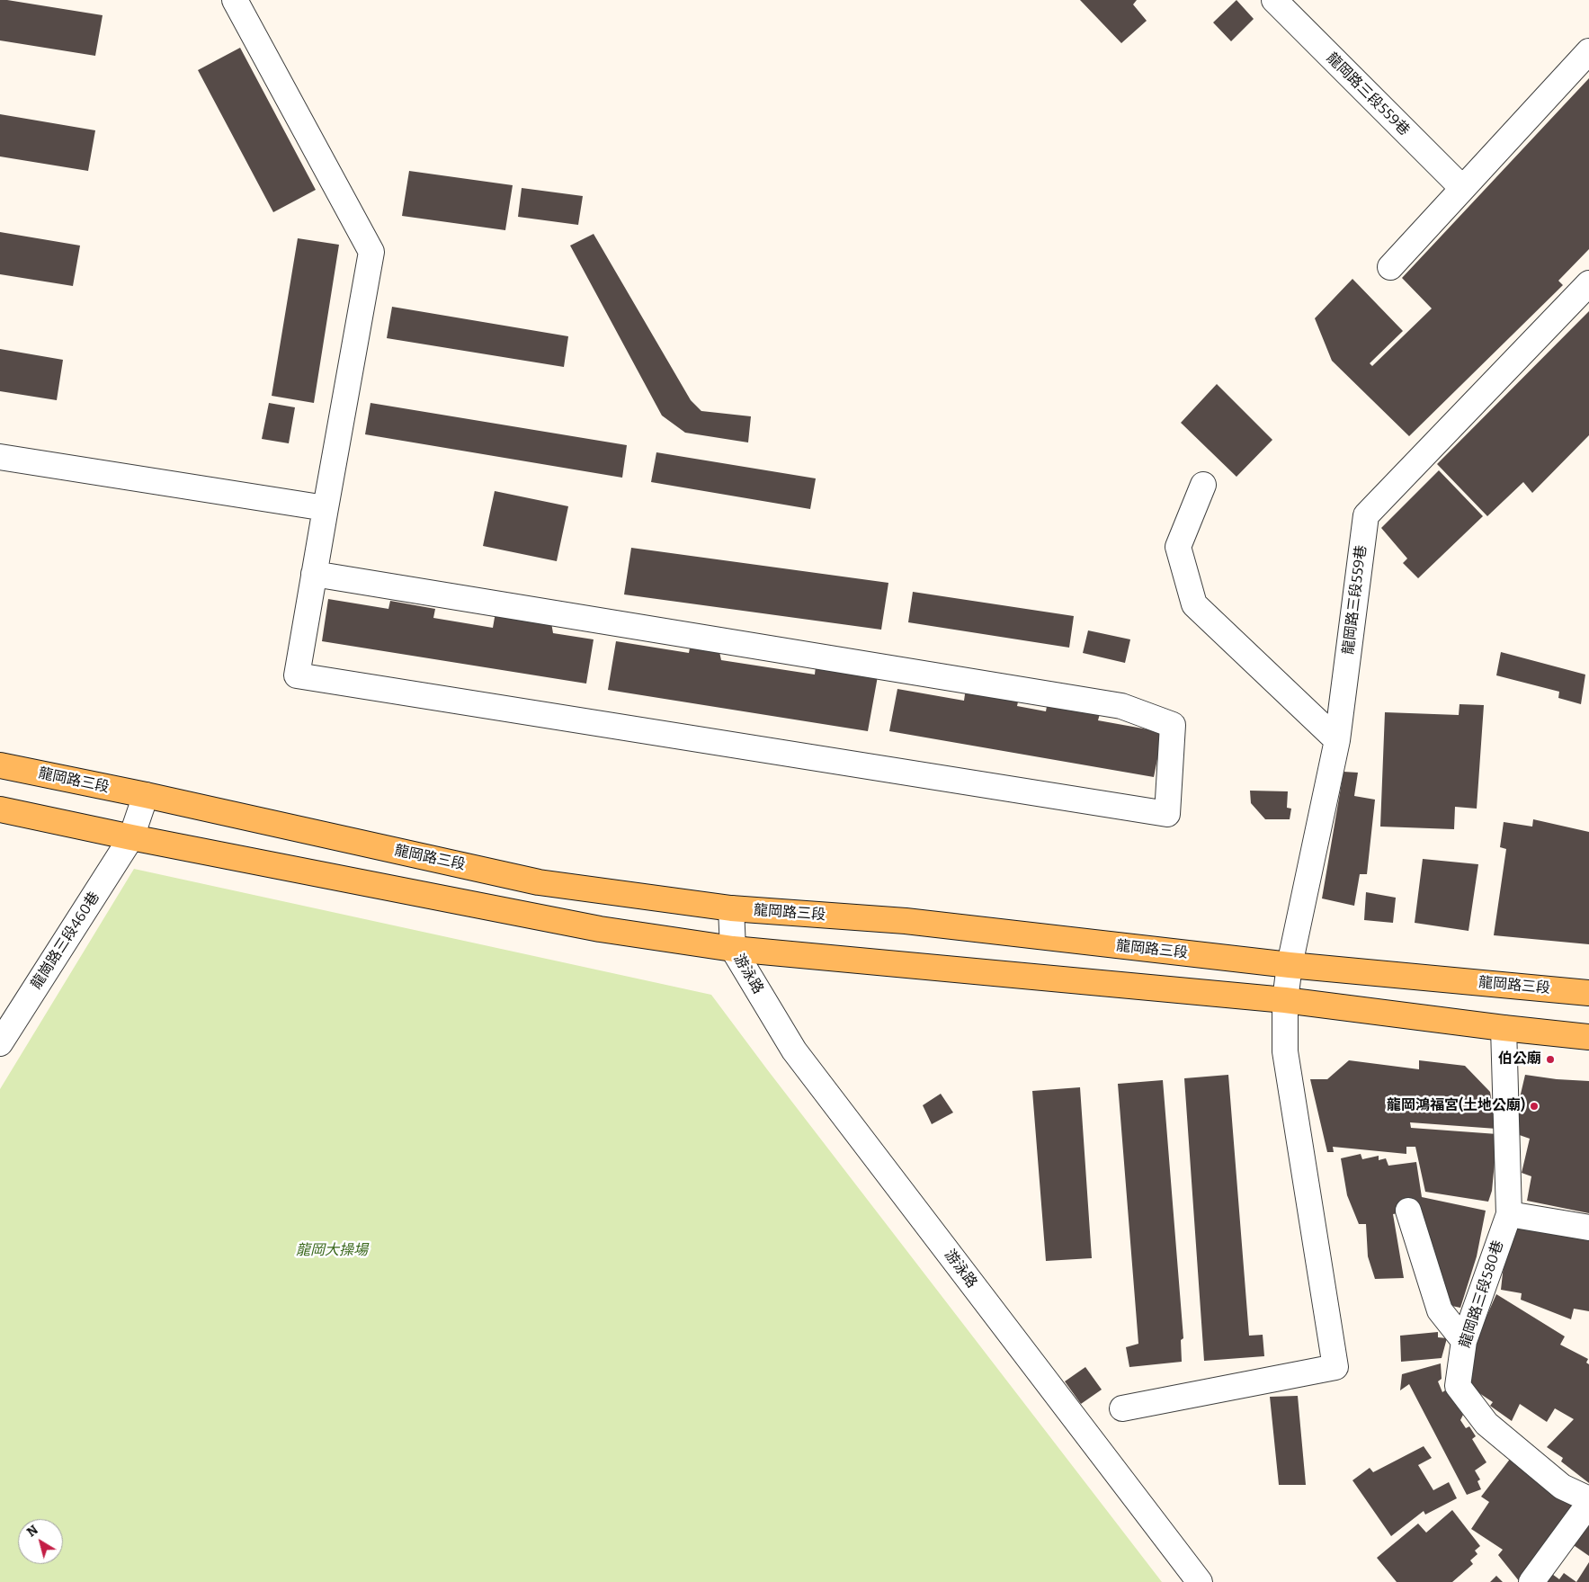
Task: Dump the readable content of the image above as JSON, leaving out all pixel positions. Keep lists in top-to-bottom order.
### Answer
{
  "streets": {
    "main road": ["龍岡路三段"],
    "street": [
      "龍岡路三段559巷",
      "龍崗路三段460巷",
      "游泳路",
      "龍岡路三段580巷"
    ]
  },
  "crossings": [
    ["龍岡路三段559巷", "龍岡路三段"],
    ["龍岡路三段", "龍崗路三段460巷"]
  ],
  "parks": ["龍岡大操場"],
  "places": ["伯公廟", "龍岡鴻福宮(土地公廟)"],
  "north": "top left"
}
